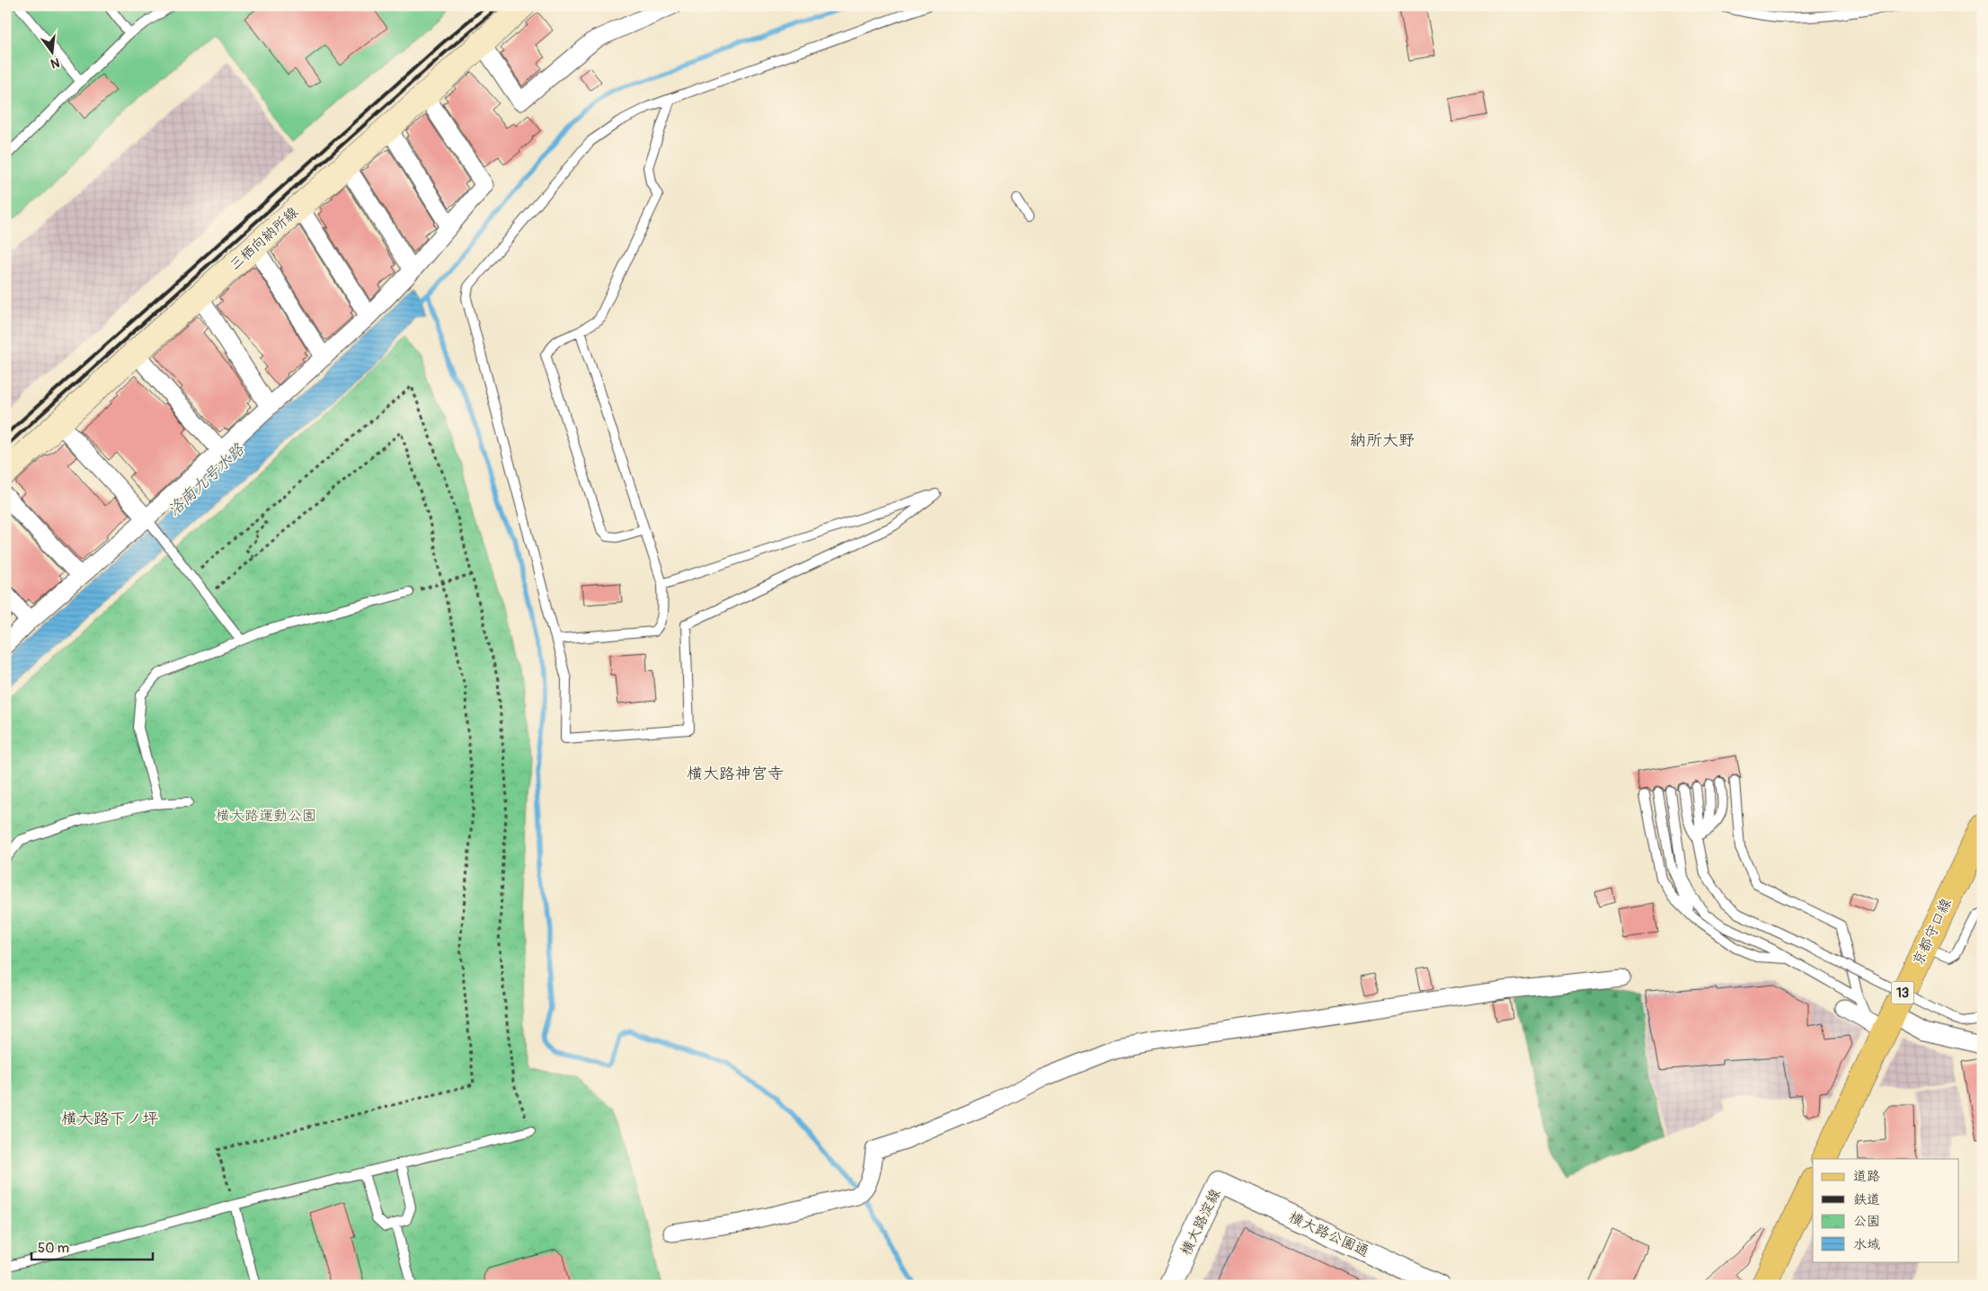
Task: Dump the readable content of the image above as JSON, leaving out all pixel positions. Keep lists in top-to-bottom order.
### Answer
{
  "streets": {
    "main road": ["三栖向納所線", "京都守口線", "13"],
    "street": ["横大路淀線", "横大路公園通"]
  },
  "crossings": [
    ["横大路淀線", "横大路公園通"]
  ],
  "districts": ["納所大野", "横大路神宮寺", "横大路下ノ坪"],
  "water": ["洛南九号水路"],
  "parks": ["横大路運動公園"],
  "legend": [
    "道路",
    "鉄道",
    "公園",
    "水域"
  ],
  "scale_bar": "50 m",
  "north": "bottom"
}
